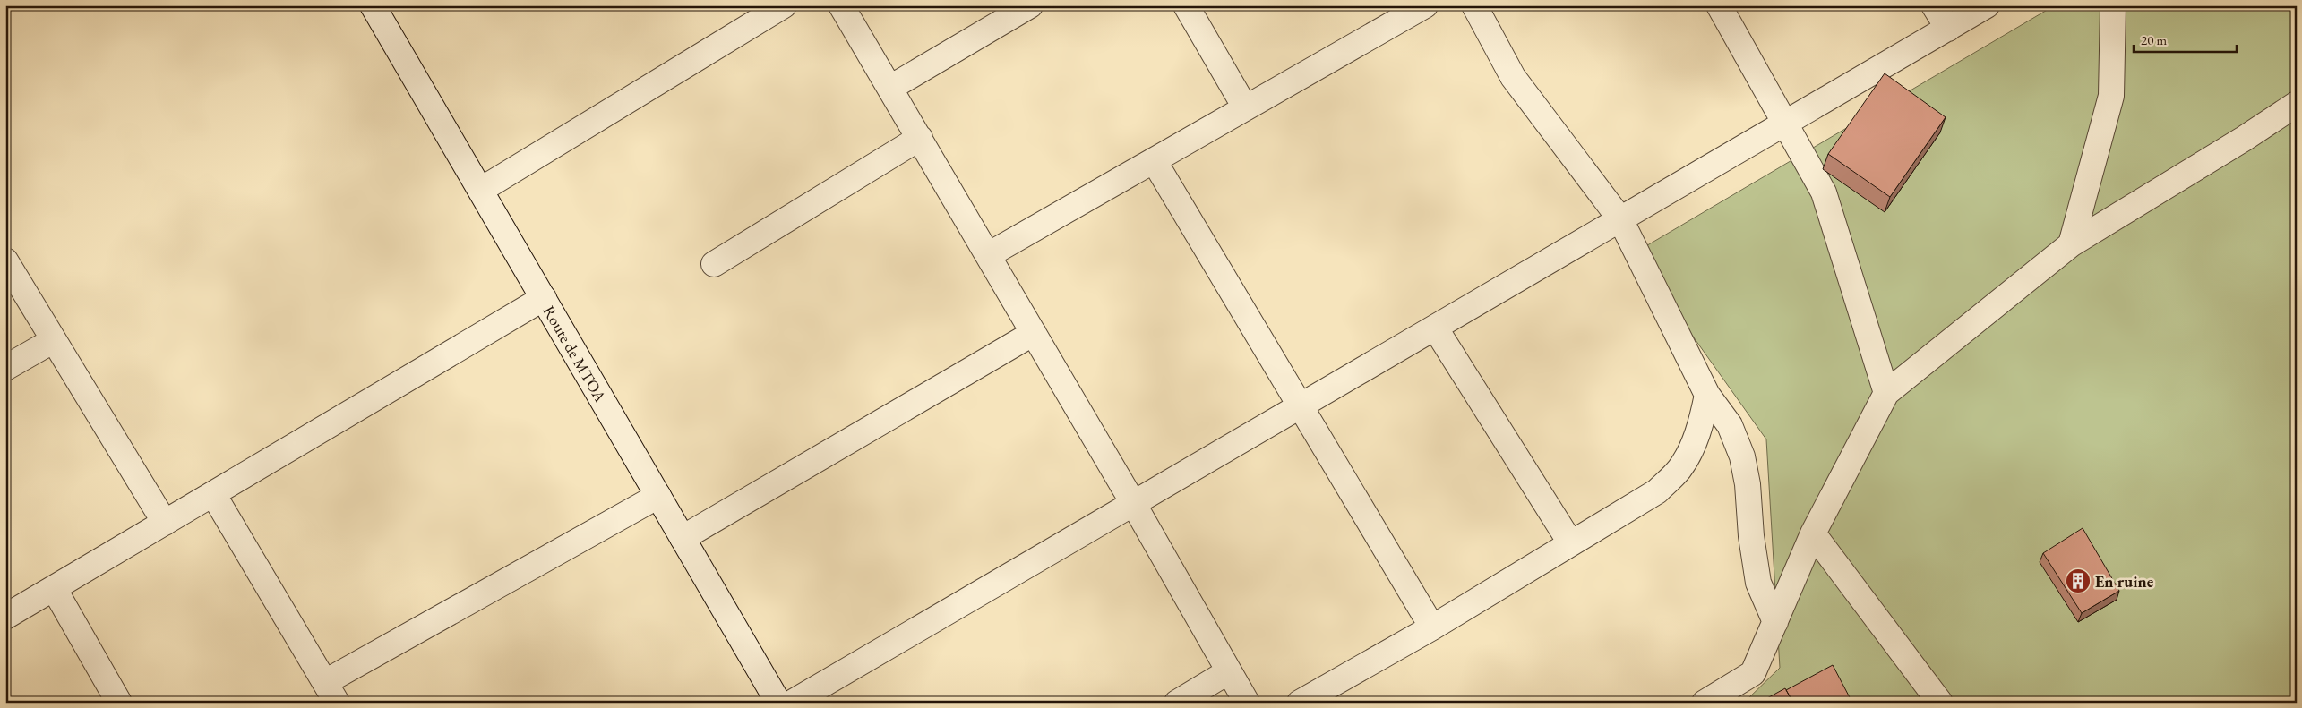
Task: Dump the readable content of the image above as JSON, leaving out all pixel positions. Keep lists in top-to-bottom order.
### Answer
{
  "streets": {
    "street": ["Route de MTOA"]
  },
  "places": {
    "building": ["En ruine"]
  },
  "scale_bar": "20 m"
}
